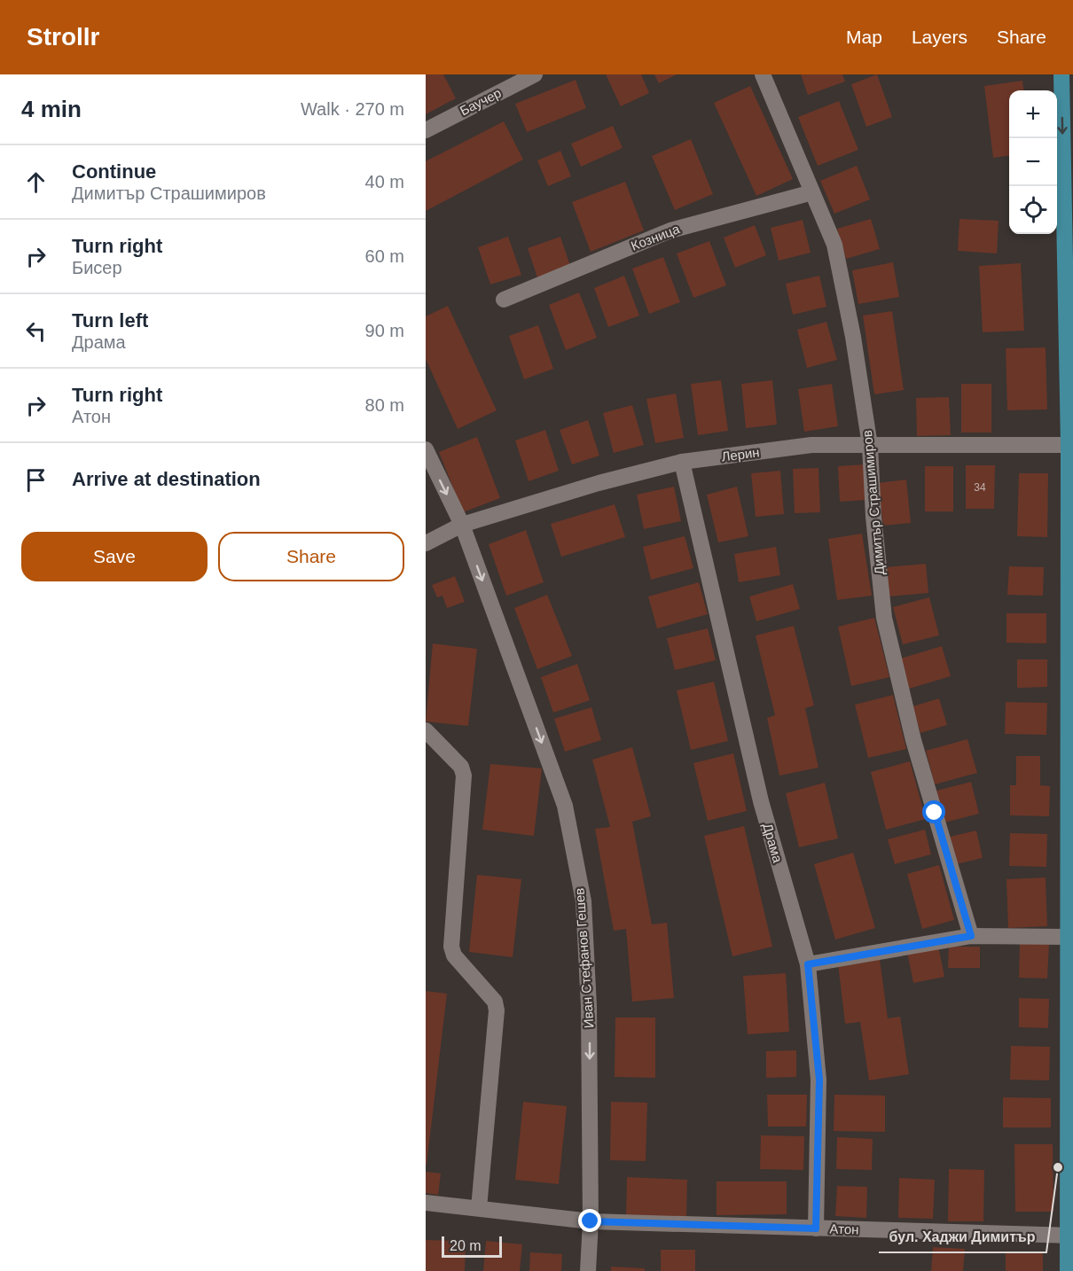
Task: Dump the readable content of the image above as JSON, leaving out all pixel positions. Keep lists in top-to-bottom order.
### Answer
{
  "streets": {
    "street": [
      "Баучер",
      "Козница",
      "Лерин",
      "Димитър Страшимиров",
      "Драма",
      "Иван Стефанов Гешев",
      "Атон"
    ]
  },
  "crossings": [
    ["Козница", "Димитър Страшимиров"],
    ["Лерин", "Димитър Страшимиров"],
    ["Лерин", "Драма"],
    ["Лерин", "Иван Стефанов Гешев"],
    ["Драма", "Атон"],
    ["Иван Стефанов Гешев", "Атон"]
  ],
  "places": ["бул. Хаджи Димитър"],
  "house_numbers": ["34"],
  "scale_bar": "20 m",
  "page": {
    "header": "Strollr",
    "nav": ["Map", "Layers", "Share"],
    "heading": ["4 min", "Walk · 270 m"],
    "map_buttons": ["+", "−"],
    "list": [
      ["Continue", "Димитър Страшимиров", "40 m"],
      ["Turn right", "Бисер", "60 m"],
      ["Turn left", "Драма", "90 m"],
      ["Turn right", "Атон", "80 m"],
      "Arrive at destination"
    ],
    "buttons": ["Save", "Share"],
    "scale": "20 m"
  }
}
